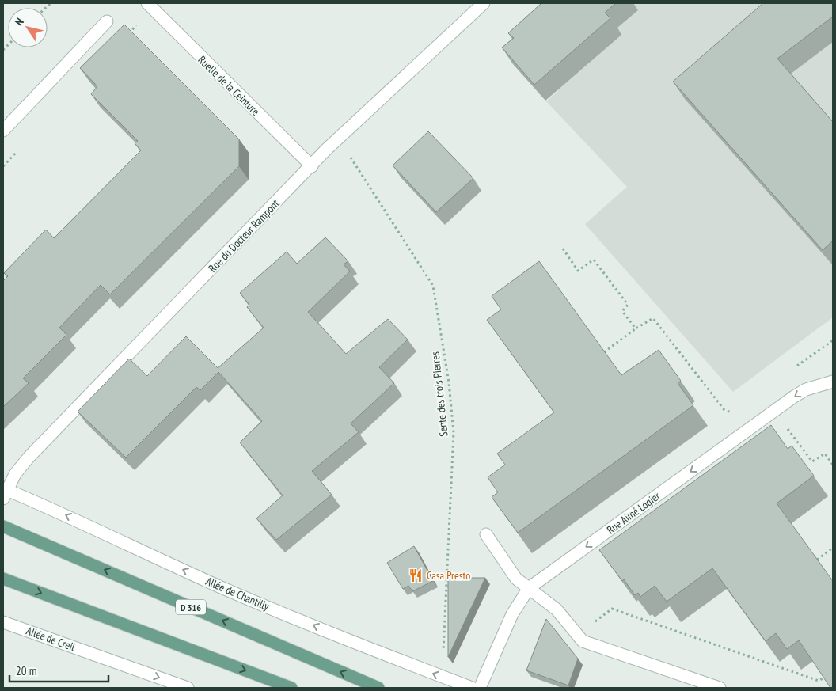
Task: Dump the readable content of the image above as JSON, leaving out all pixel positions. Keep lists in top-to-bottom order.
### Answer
{
  "streets": {
    "main road": ["D 316"],
    "street": [
      "Ruelle de la Ceinture",
      "Rue du Docteur Rampont",
      "Rue Aimé Logier",
      "Allée de Chantilly",
      "Allée de Creil"
    ],
    "path": ["Sente des trois Pierres"]
  },
  "crossings": [
    ["Ruelle de la Ceinture", "Rue du Docteur Rampont"],
    ["Rue du Docteur Rampont", "Sente des trois Pierres"],
    ["Rue du Docteur Rampont", "Allée de Chantilly"],
    ["Sente des trois Pierres", "Allée de Chantilly"]
  ],
  "one_way": ["Rue Aimé Logier", "Allée de Chantilly", "Allée de Creil"],
  "places": {
    "restaurant": ["Casa Presto"]
  },
  "scale_bar": "20 m",
  "north": "top left"
}
